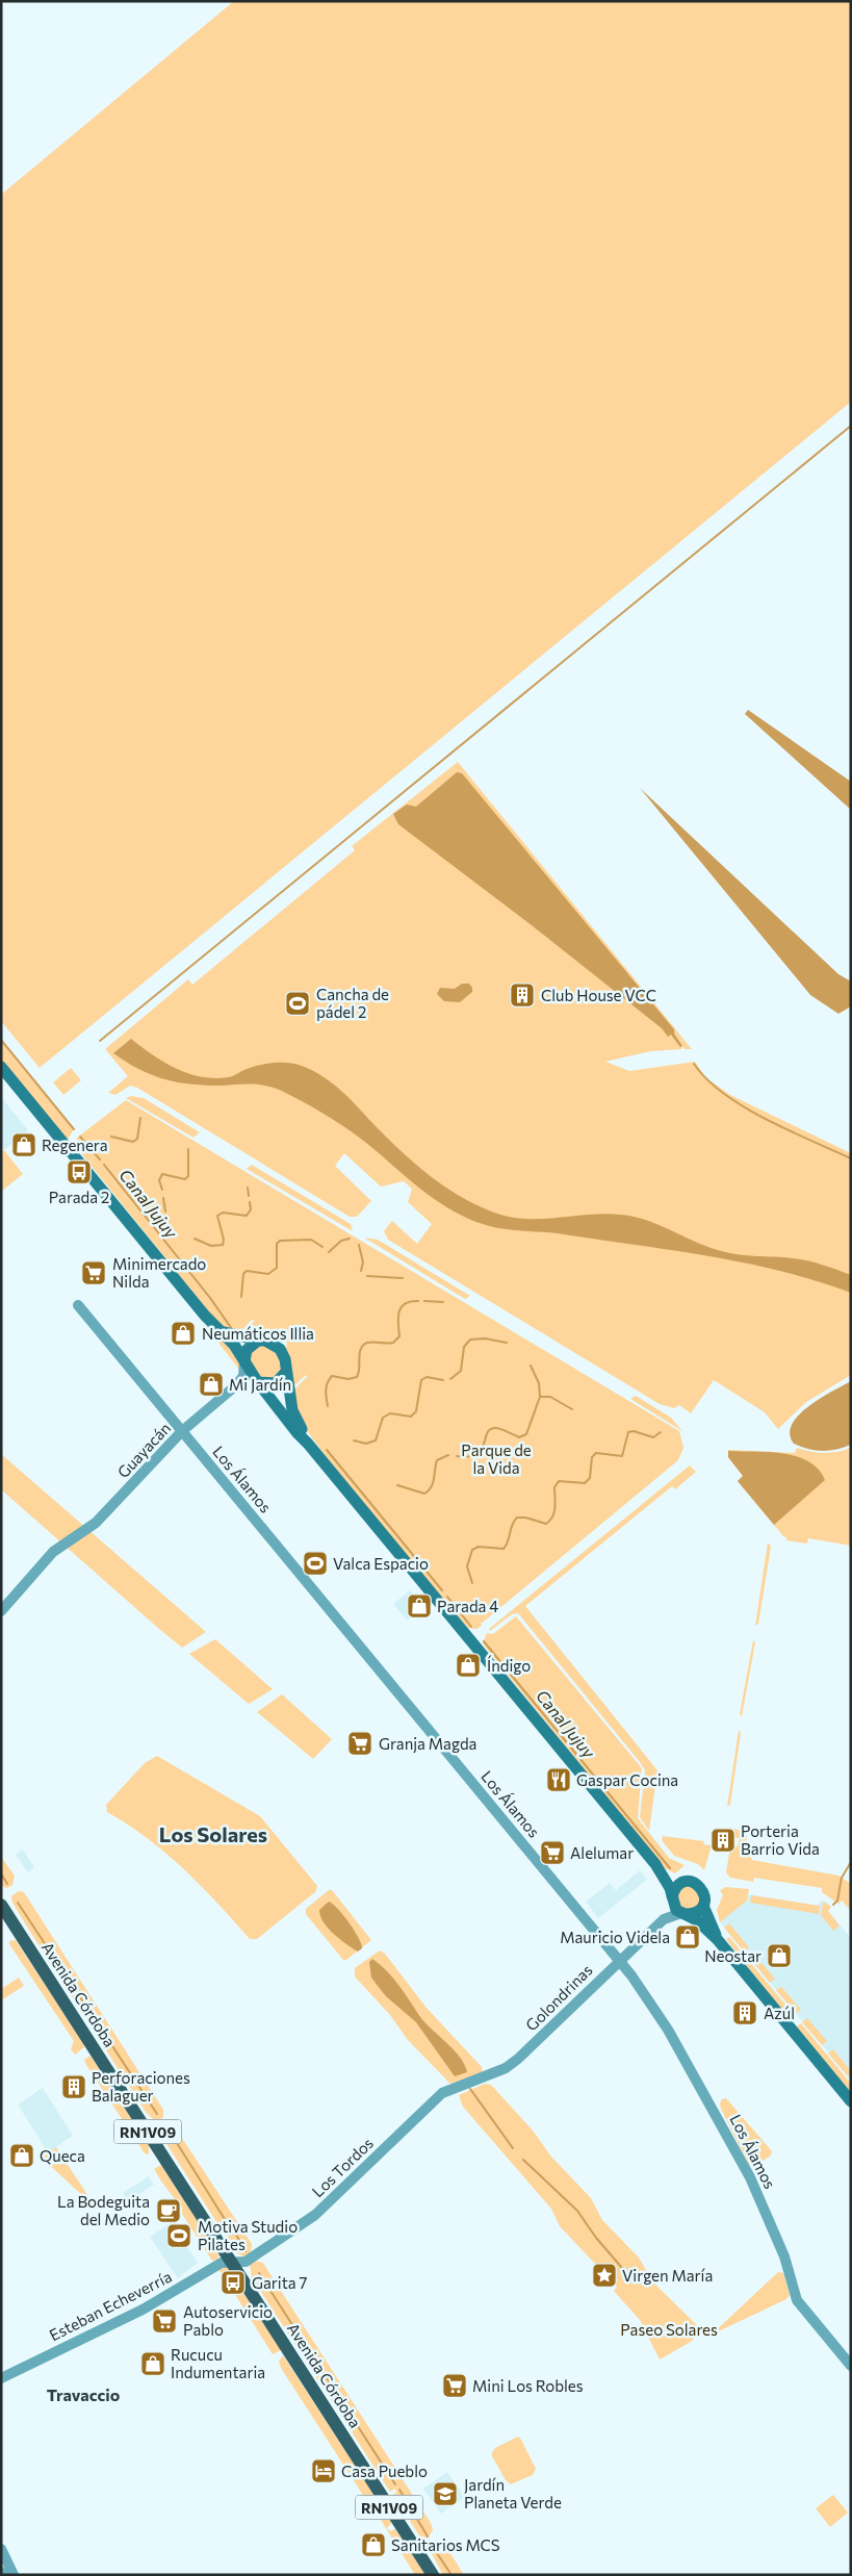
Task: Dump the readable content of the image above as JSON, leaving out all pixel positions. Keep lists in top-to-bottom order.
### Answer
{
  "streets": {
    "main road": ["Avenida Córdoba", "RN1V09"],
    "street": [
      "Guayacán",
      "Los Álamos",
      "Golondrinas",
      "Los Tordos",
      "Esteban Echeverría"
    ]
  },
  "crossings": [
    ["Guayacán", "Los Álamos"],
    ["Los Álamos", "Golondrinas"],
    ["Avenida Córdoba", "Los Tordos"],
    ["Avenida Córdoba", "Esteban Echeverría"],
    ["Golondrinas", "Los Tordos"],
    ["Los Tordos", "Esteban Echeverría"]
  ],
  "districts": ["Los Solares", "Travaccio"],
  "water": ["Canal Jujuy"],
  "parks": ["Parque de la Vida", "Paseo Solares"],
  "places": {
    "building": [
      "Club House VCC",
      "Porteria Barrio Vida",
      "Azúl",
      "Perforaciones Balaguer"
    ],
    "sports": ["Cancha de pádel 2", "Valca Espacio", "Motiva Studio Pilates"],
    "shop": [
      "Regenera",
      "Neumáticos Illia",
      "Mi Jardín",
      "Parada 4",
      "Índigo",
      "Mauricio Videla",
      "Neostar",
      "Queca",
      "Rucucu Indumentaria",
      "Sanitarios MCS"
    ],
    "bus stop": ["Parada 2", "Garita 7"],
    "supermarket": [
      "Minimercado Nilda",
      "Granja Magda",
      "Alelumar",
      "Autoservicio Pablo",
      "Mini Los Robles"
    ],
    "restaurant": ["Gaspar Cocina"],
    "cafe": ["La Bodeguita del Medio"],
    "place": ["Virgen María"],
    "hotel": ["Casa Pueblo"],
    "school or university": ["Jardín Planeta Verde"]
  }
}
